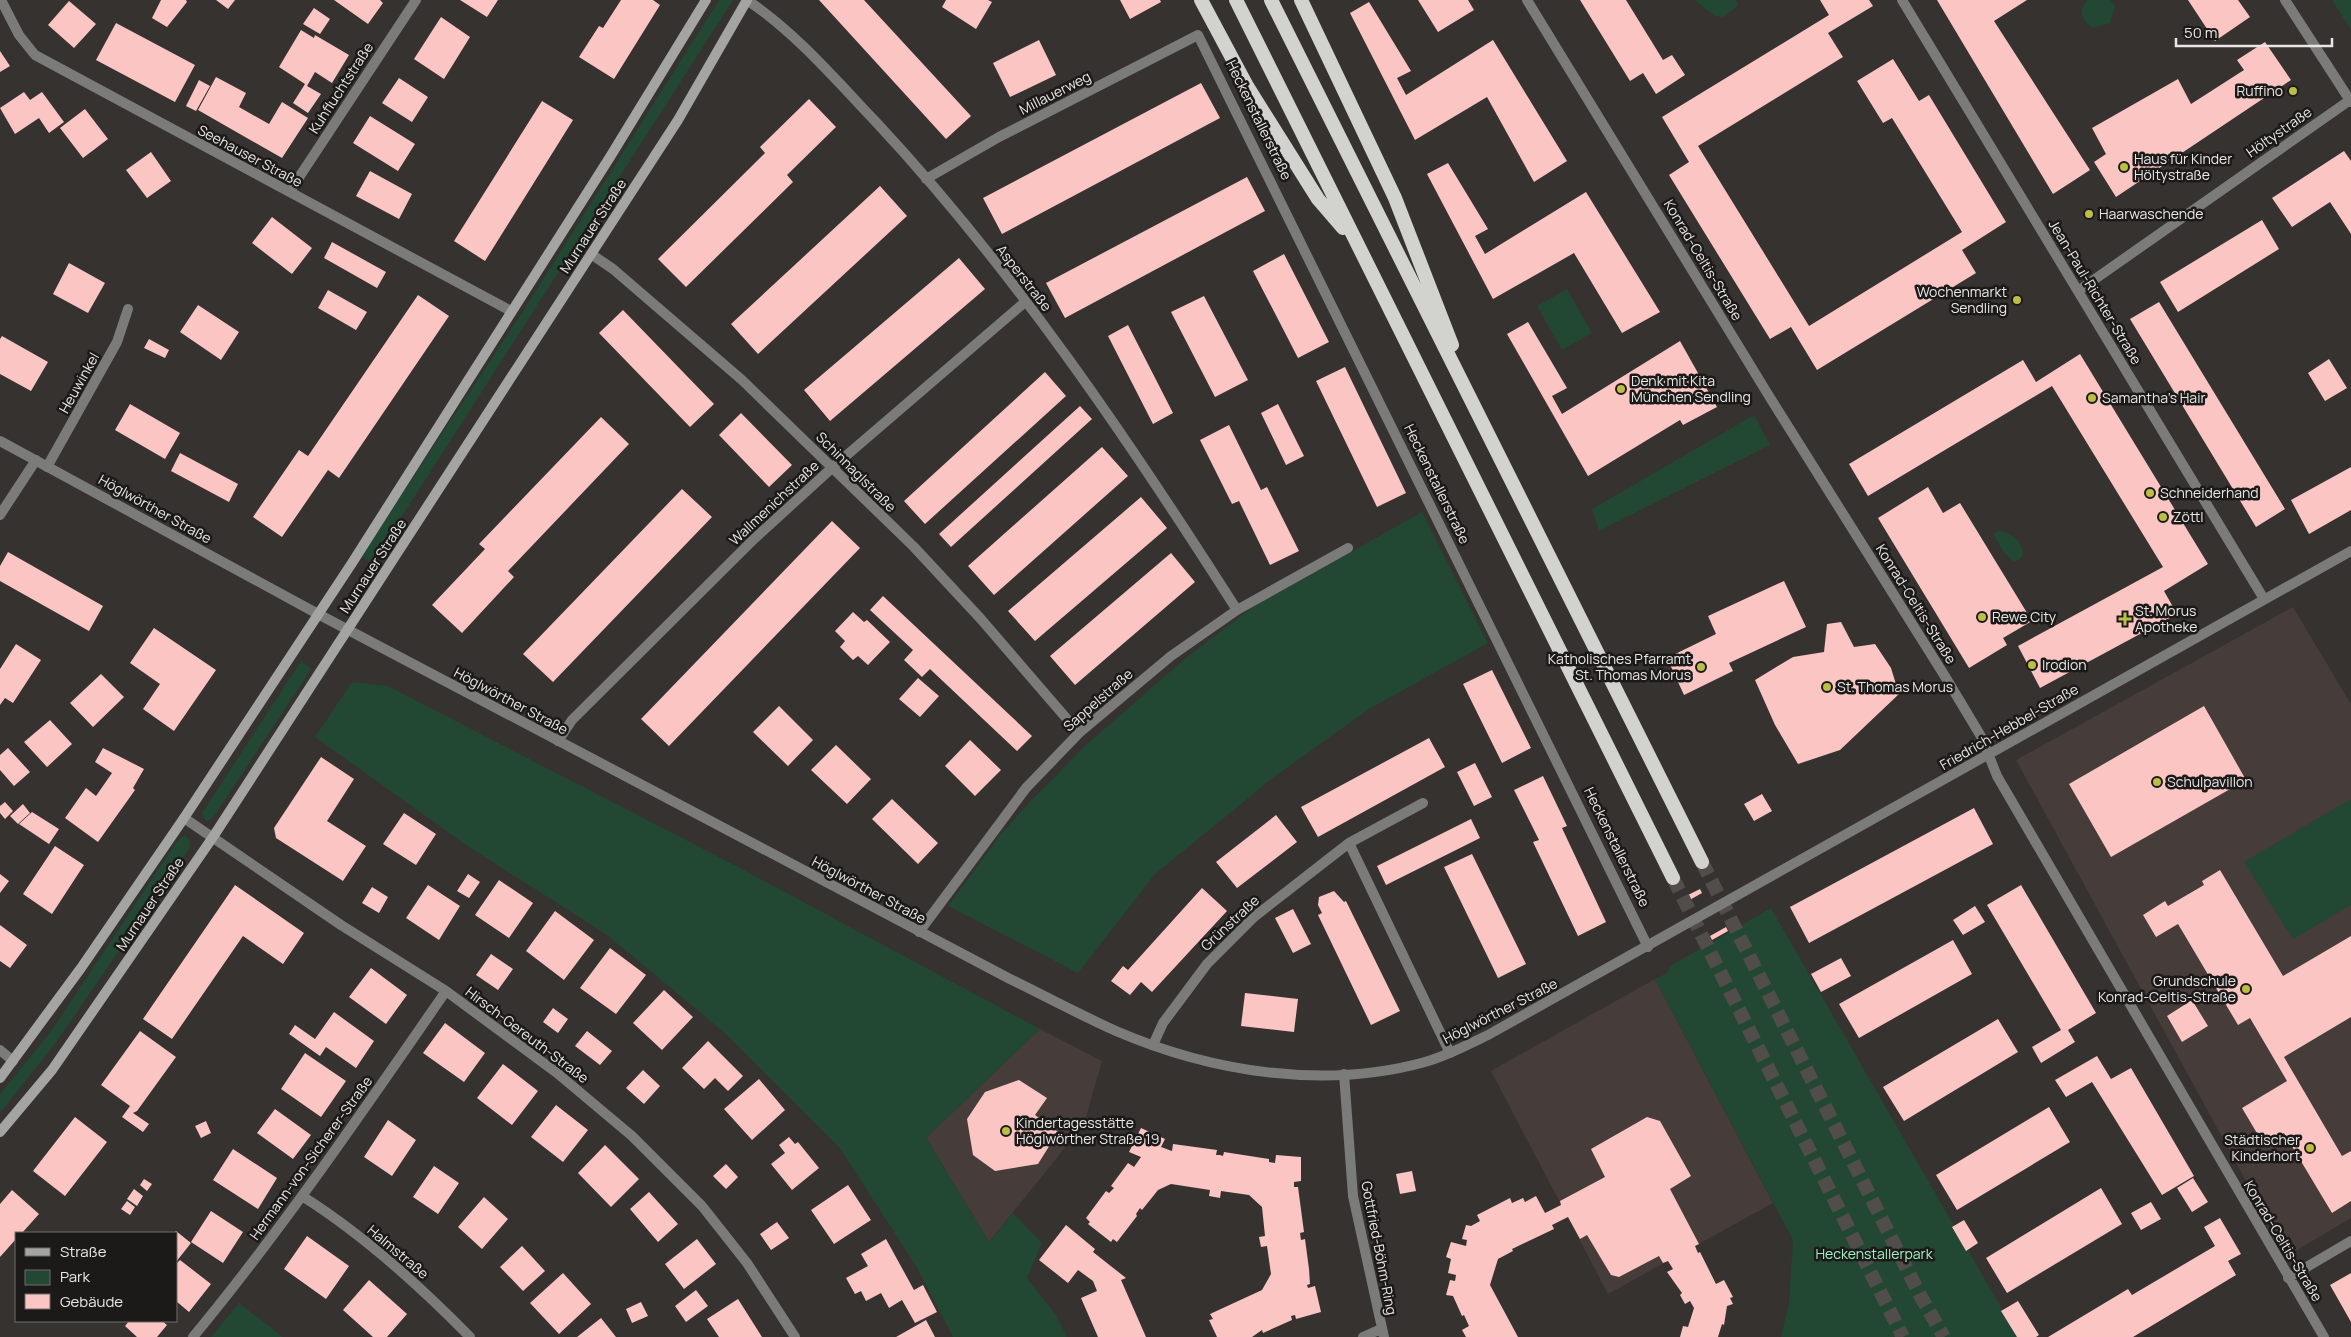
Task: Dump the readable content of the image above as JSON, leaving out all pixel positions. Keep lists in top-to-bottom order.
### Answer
{
  "streets": {
    "main road": ["Murnauer Straße"],
    "street": [
      "Kuhfluchtstraße",
      "Millauerweg",
      "Heckenstallerstraße",
      "Höltystraße",
      "Seehauser Straße",
      "Konrad-Celtis-Straße",
      "Asperstraße",
      "Jean-Paul-Richter-Straße",
      "Heuwinkel",
      "Schinnaglstraße",
      "Wallmenichstraße",
      "Höglwörther Straße",
      "Sappelstraße",
      "Friedrich-Hebbel-Straße",
      "Grünstraße",
      "Hirsch-Gereuth-Straße",
      "Hermann-von-Sicherer-Straße",
      "Gottfried-Böhm-Ring",
      "Halmstraße"
    ]
  },
  "crossings": [
    ["Kuhfluchtstraße", "Seehauser Straße"],
    ["Millauerweg", "Heckenstallerstraße"],
    ["Millauerweg", "Asperstraße"],
    ["Heckenstallerstraße", "Höglwörther Straße"],
    ["Höltystraße", "Jean-Paul-Richter-Straße"],
    ["Seehauser Straße", "Murnauer Straße"],
    ["Murnauer Straße", "Asperstraße"],
    ["Murnauer Straße", "Schinnaglstraße"],
    ["Murnauer Straße", "Höglwörther Straße"],
    ["Murnauer Straße", "Hirsch-Gereuth-Straße"],
    ["Konrad-Celtis-Straße", "Friedrich-Hebbel-Straße"],
    ["Asperstraße", "Wallmenichstraße"],
    ["Asperstraße", "Sappelstraße"],
    ["Jean-Paul-Richter-Straße", "Friedrich-Hebbel-Straße"],
    ["Heuwinkel", "Höglwörther Straße"],
    ["Schinnaglstraße", "Wallmenichstraße"],
    ["Schinnaglstraße", "Sappelstraße"],
    ["Wallmenichstraße", "Höglwörther Straße"],
    ["Höglwörther Straße", "Sappelstraße"],
    ["Höglwörther Straße", "Friedrich-Hebbel-Straße"],
    ["Höglwörther Straße", "Grünstraße"],
    ["Höglwörther Straße", "Gottfried-Böhm-Ring"],
    ["Hirsch-Gereuth-Straße", "Hermann-von-Sicherer-Straße"],
    ["Hermann-von-Sicherer-Straße", "Halmstraße"]
  ],
  "parks": ["Heckenstallerpark"],
  "places": {
    "other": [
      "Ruffino",
      "Haus für Kinder Höltystraße",
      "Haarwaschende",
      "Wochenmarkt Sendling",
      "Denk mit Kita München Sendling",
      "Samantha's Hair",
      "Schneiderhand",
      "Zöttl",
      "Rewe City",
      "Irodion",
      "Katholisches Pfarramt St. Thomas Morus",
      "St. Thomas Morus",
      "Schulpavillon",
      "Grundschule Konrad-Celtis-Straße",
      "Kindertagesstätte Höglwörther Straße 19",
      "Städtischer Kinderhort"
    ],
    "health": ["St. Morus Apotheke"]
  },
  "legend": ["Straße", "Park", "Gebäude"],
  "scale_bar": "50 m"
}
